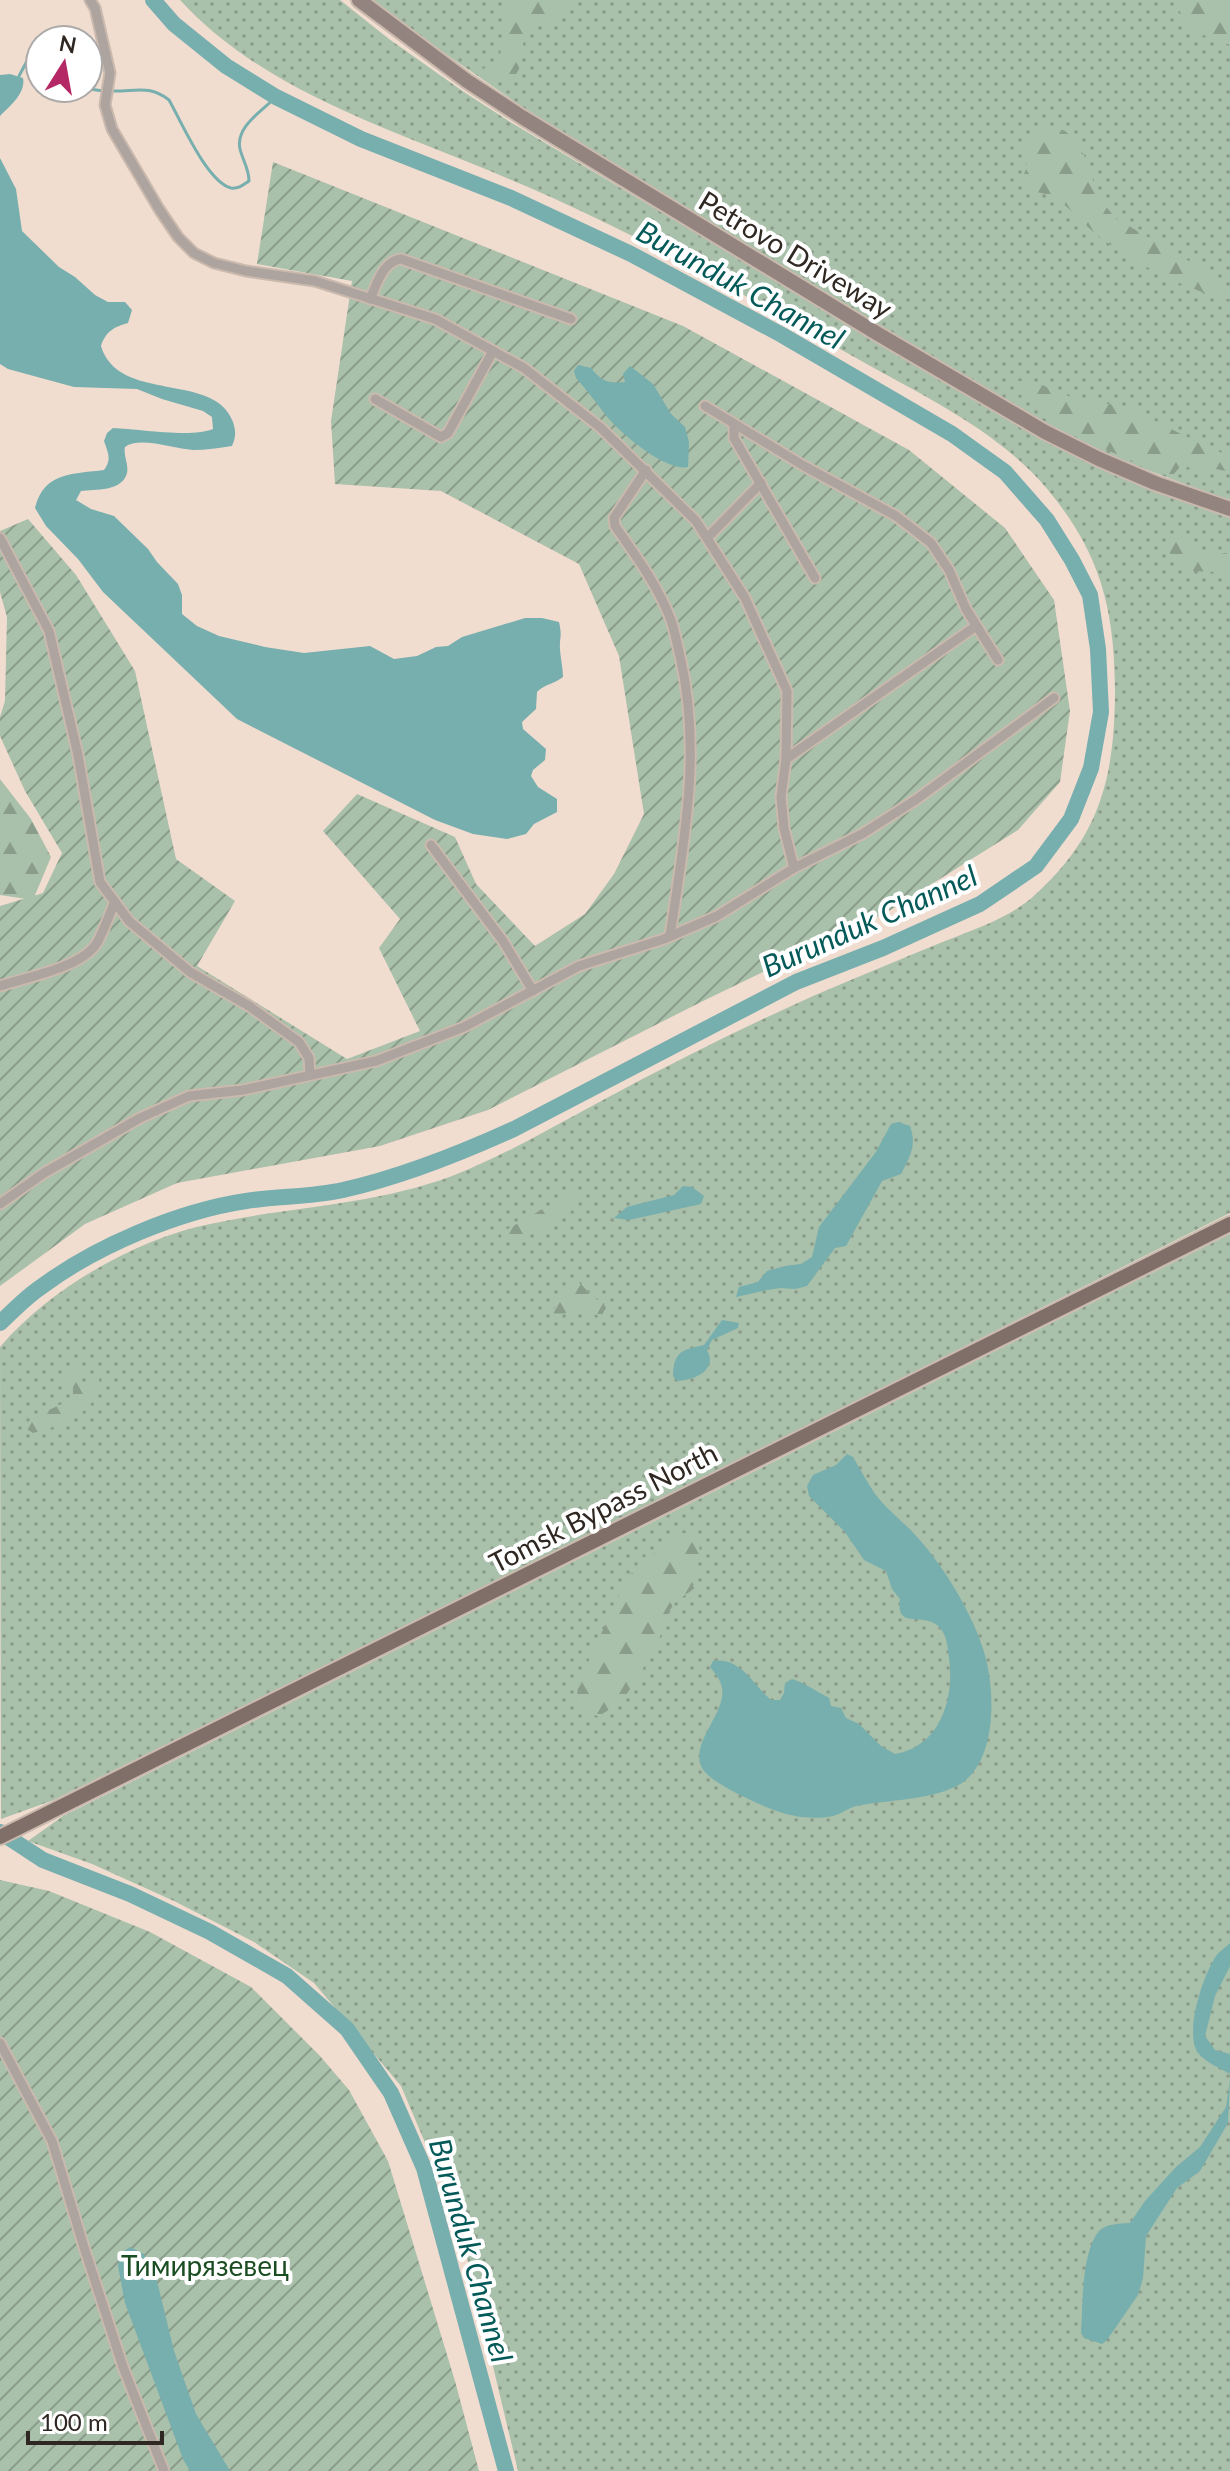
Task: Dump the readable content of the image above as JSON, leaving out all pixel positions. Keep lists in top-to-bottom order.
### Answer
{
  "streets": {
    "main road": ["Tomsk Bypass North"],
    "street": ["Petrovo Driveway"]
  },
  "water": ["Burunduk Channel"],
  "parks": ["Тимирязевец"],
  "scale_bar": "100 m",
  "north": "top"
}
